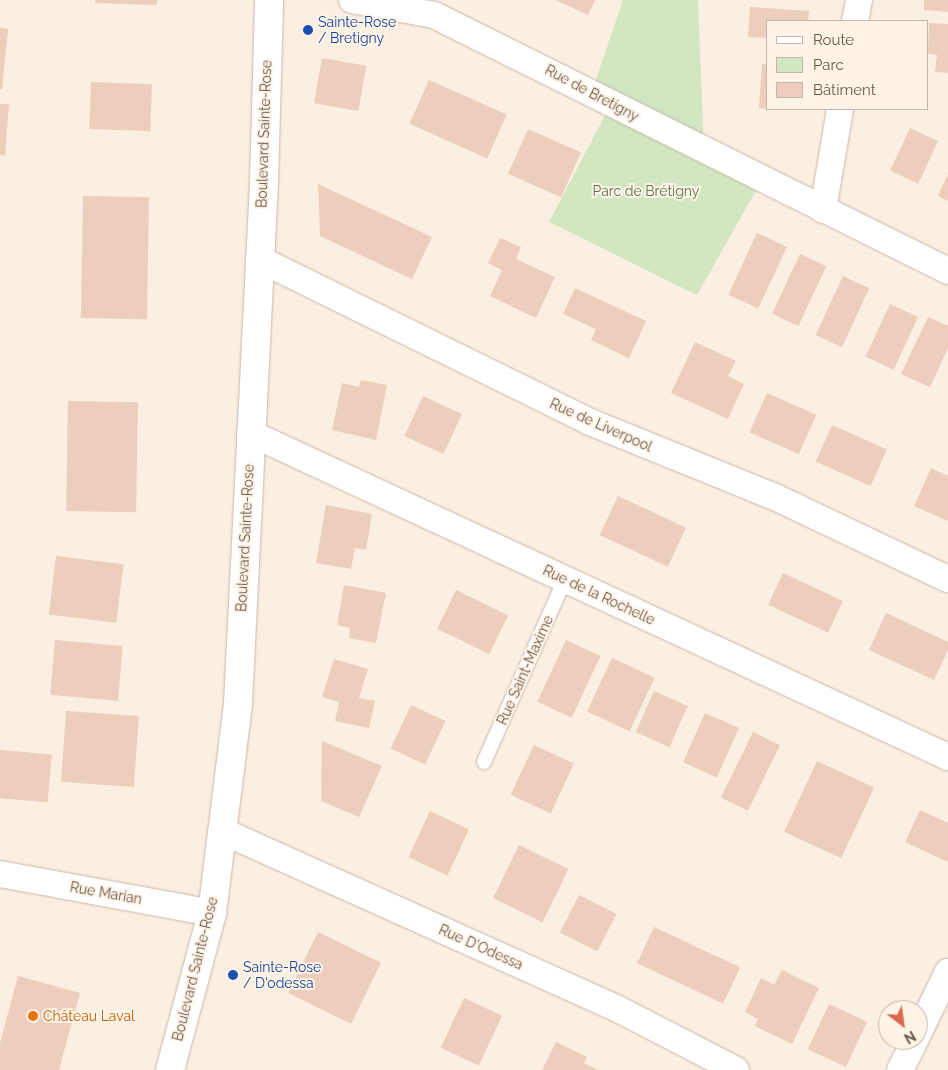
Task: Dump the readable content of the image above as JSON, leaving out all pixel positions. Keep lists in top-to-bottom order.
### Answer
{
  "streets": {
    "street": [
      "Rue de Bretigny",
      "Boulevard Sainte-Rose",
      "Rue de Liverpool",
      "Rue de la Rochelle",
      "Rue Marian",
      "Rue D'Odessa"
    ],
    "lane": ["Rue Saint-Maxime"]
  },
  "crossings": [
    ["Boulevard Sainte-Rose", "Rue de Liverpool"],
    ["Boulevard Sainte-Rose", "Rue de la Rochelle"],
    ["Boulevard Sainte-Rose", "Rue Marian"],
    ["Boulevard Sainte-Rose", "Rue D'Odessa"],
    ["Rue de la Rochelle", "Rue Saint-Maxime"]
  ],
  "parks": ["Parc de Brétigny"],
  "places": ["Sainte-Rose / Bretigny", "Sainte-Rose / D'odessa", "Château Laval"],
  "legend": ["Route", "Parc", "Bâtiment"],
  "north": "bottom right"
}
